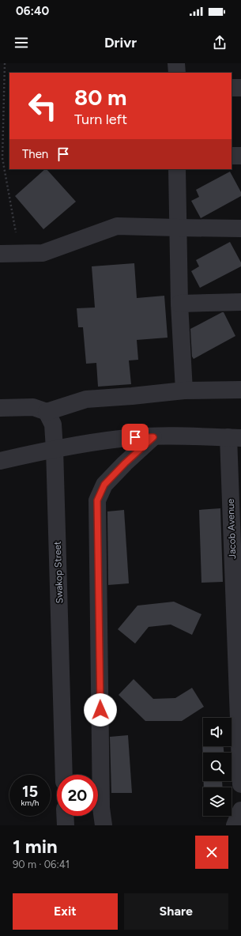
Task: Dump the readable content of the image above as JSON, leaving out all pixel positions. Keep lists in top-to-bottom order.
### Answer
{
  "streets": {
    "street": ["Jacob Avenue", "Swakop Street"]
  },
  "page": {
    "status": "06:40",
    "header": "Drivr",
    "turn": ["80 m", "Turn left"],
    "then": "Then",
    "speed": "15 km/h",
    "limit": "20",
    "heading": ["1 min", "90 m · 06:41"],
    "buttons": ["Exit", "Share"]
  }
}
